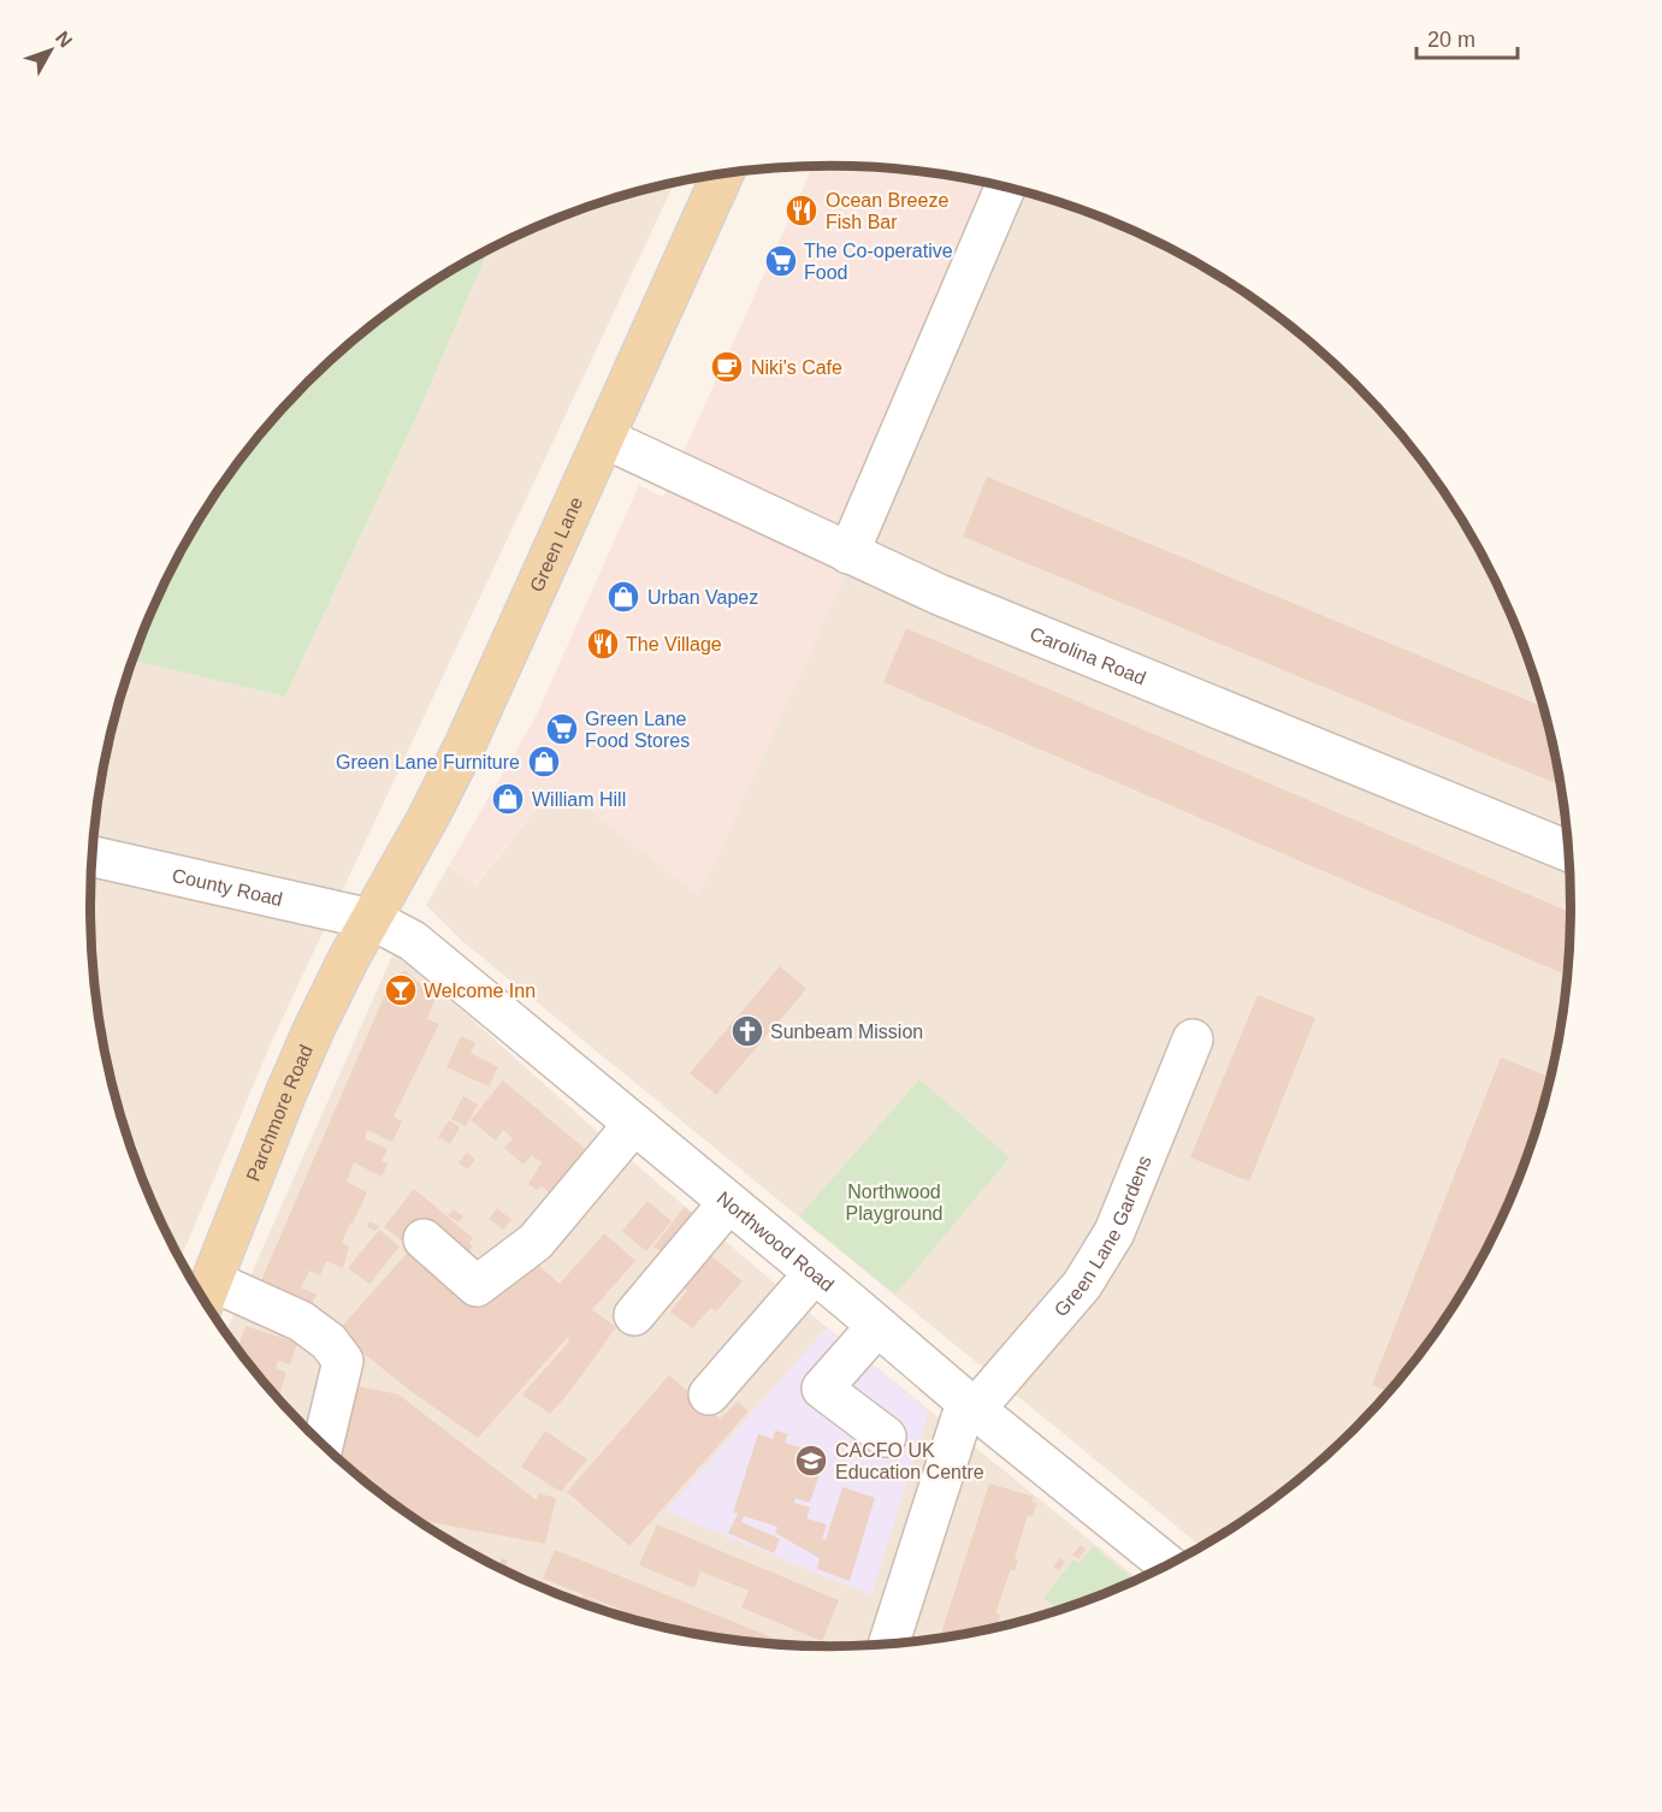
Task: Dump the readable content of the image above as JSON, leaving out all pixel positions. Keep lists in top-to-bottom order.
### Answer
{
  "streets": {
    "main road": ["Green Lane", "Parchmore Road"],
    "street": [
      "Carolina Road",
      "County Road",
      "Green Lane Gardens",
      "Northwood Road"
    ]
  },
  "crossings": [
    ["Green Lane", "Carolina Road"],
    ["Green Lane", "County Road"],
    ["Green Lane", "Parchmore Road"],
    ["Green Lane", "Northwood Road"],
    ["County Road", "Parchmore Road"],
    ["County Road", "Northwood Road"],
    ["Parchmore Road", "Northwood Road"],
    ["Green Lane Gardens", "Northwood Road"]
  ],
  "parks": ["Northwood Playground"],
  "places": {
    "restaurant": ["Ocean Breeze Fish Bar", "The Village"],
    "supermarket": ["The Co-operative Food", "Green Lane Food Stores"],
    "cafe": ["Niki's Cafe"],
    "shop": ["Urban Vapez", "Green Lane Furniture", "William Hill"],
    "bar": ["Welcome Inn"],
    "church": ["Sunbeam Mission"],
    "school or university": ["CACFO UK Education Centre"]
  },
  "scale_bar": "20 m",
  "north": "top right"
}
